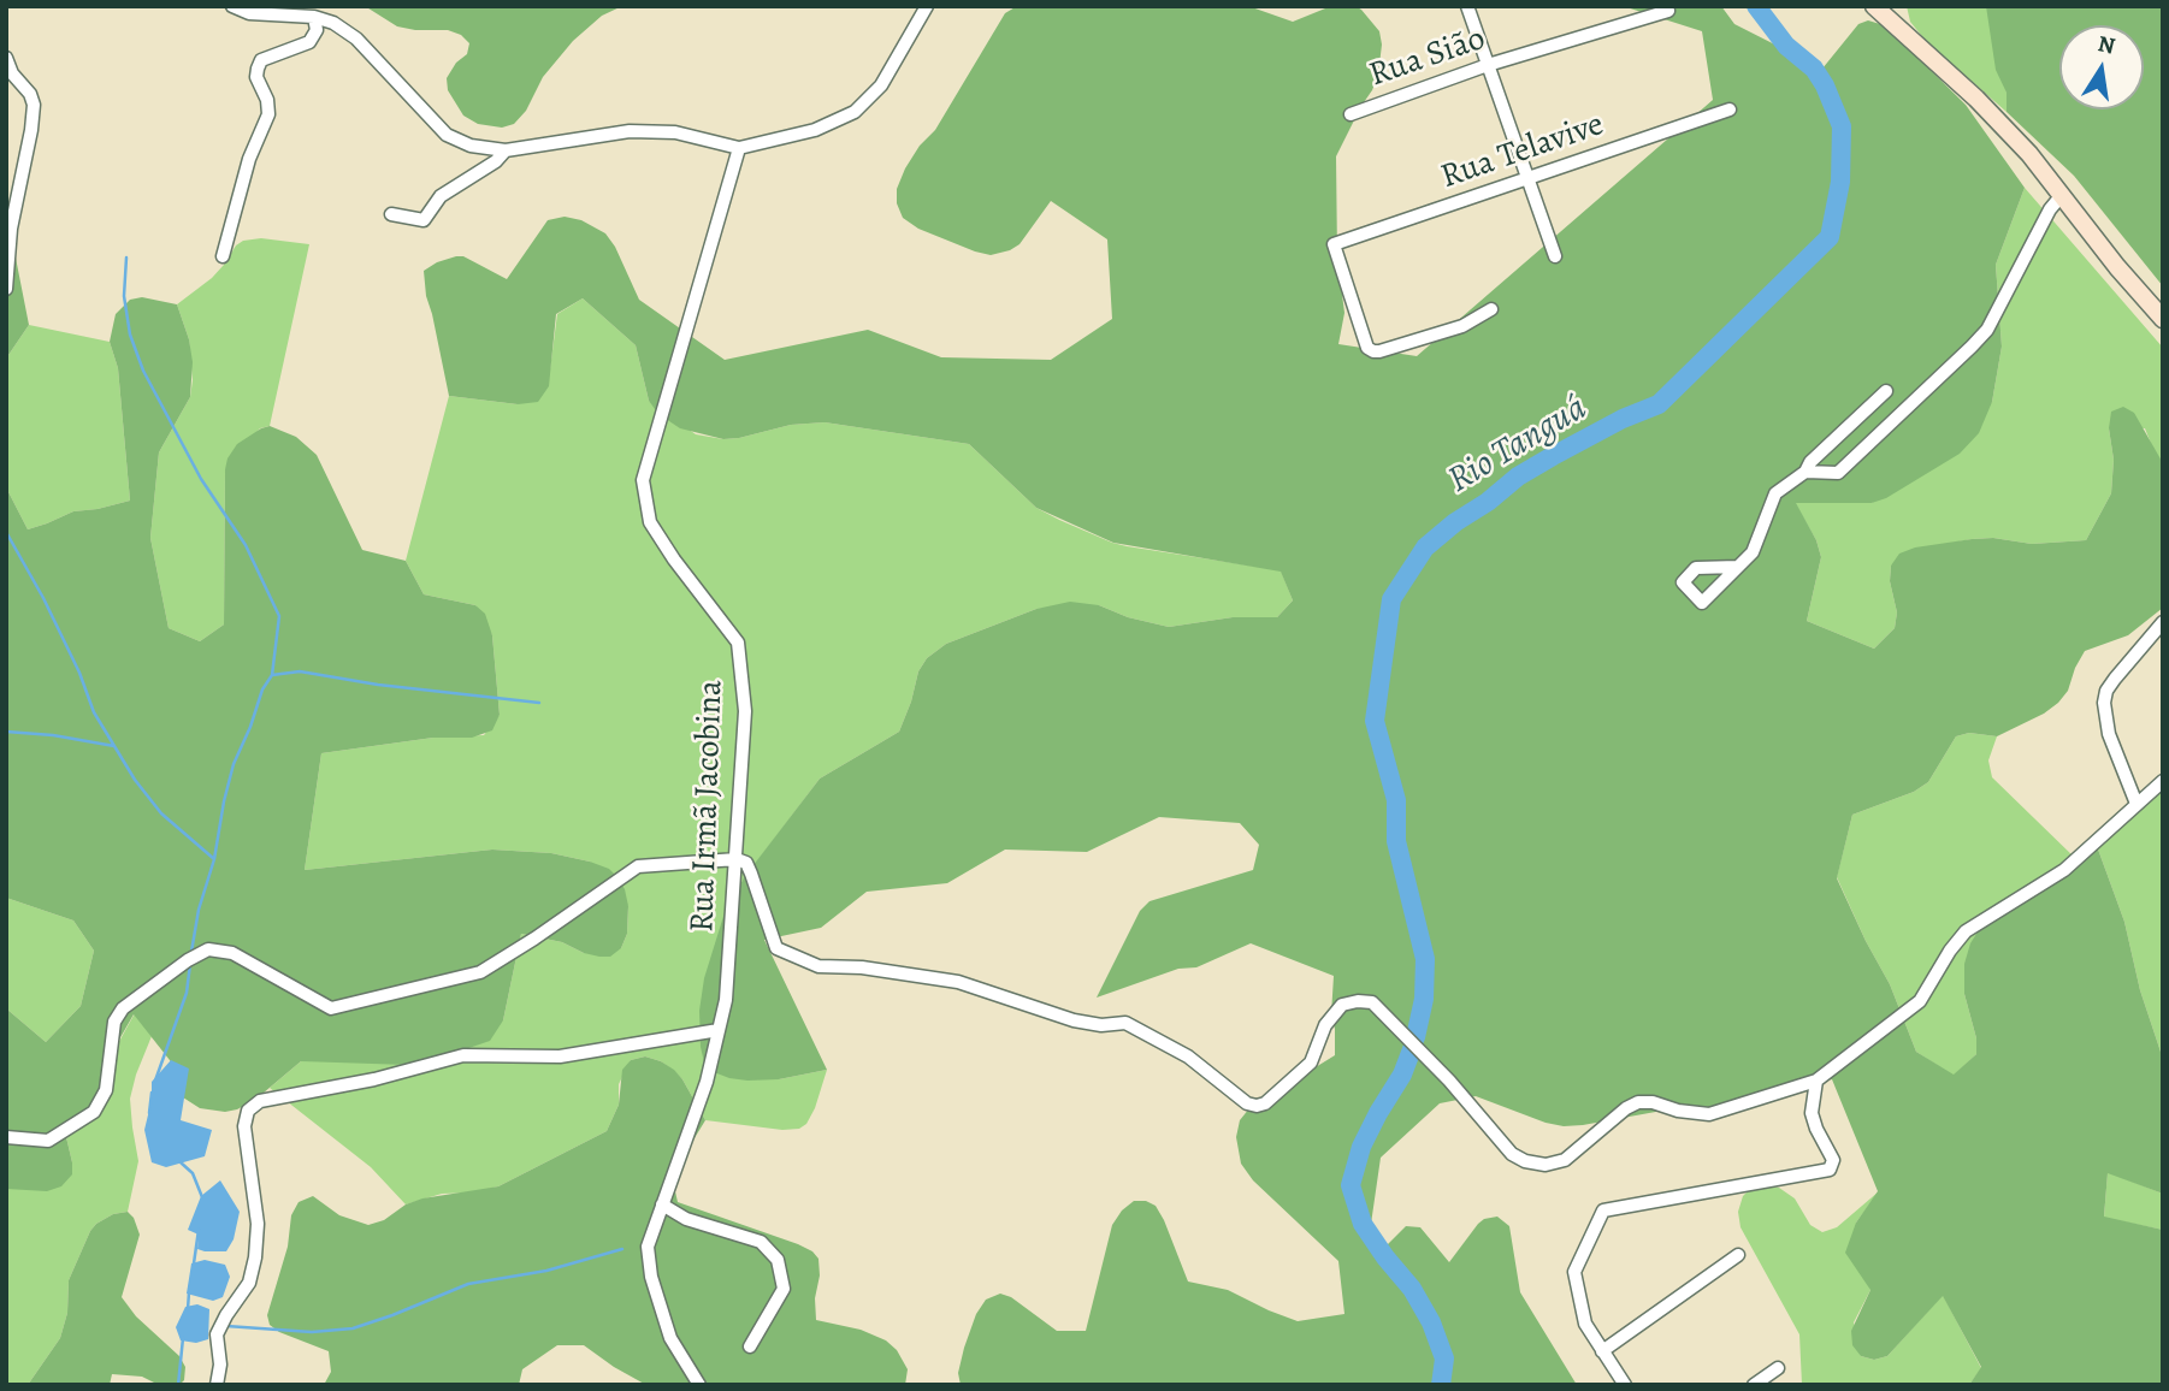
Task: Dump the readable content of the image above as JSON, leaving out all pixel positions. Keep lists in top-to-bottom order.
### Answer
{
  "streets": {
    "street": ["Rua Sião", "Rua Telavive", "Rua Irmã Jacobina"]
  },
  "water": ["Rio Tanguá"],
  "north": "top"
}
